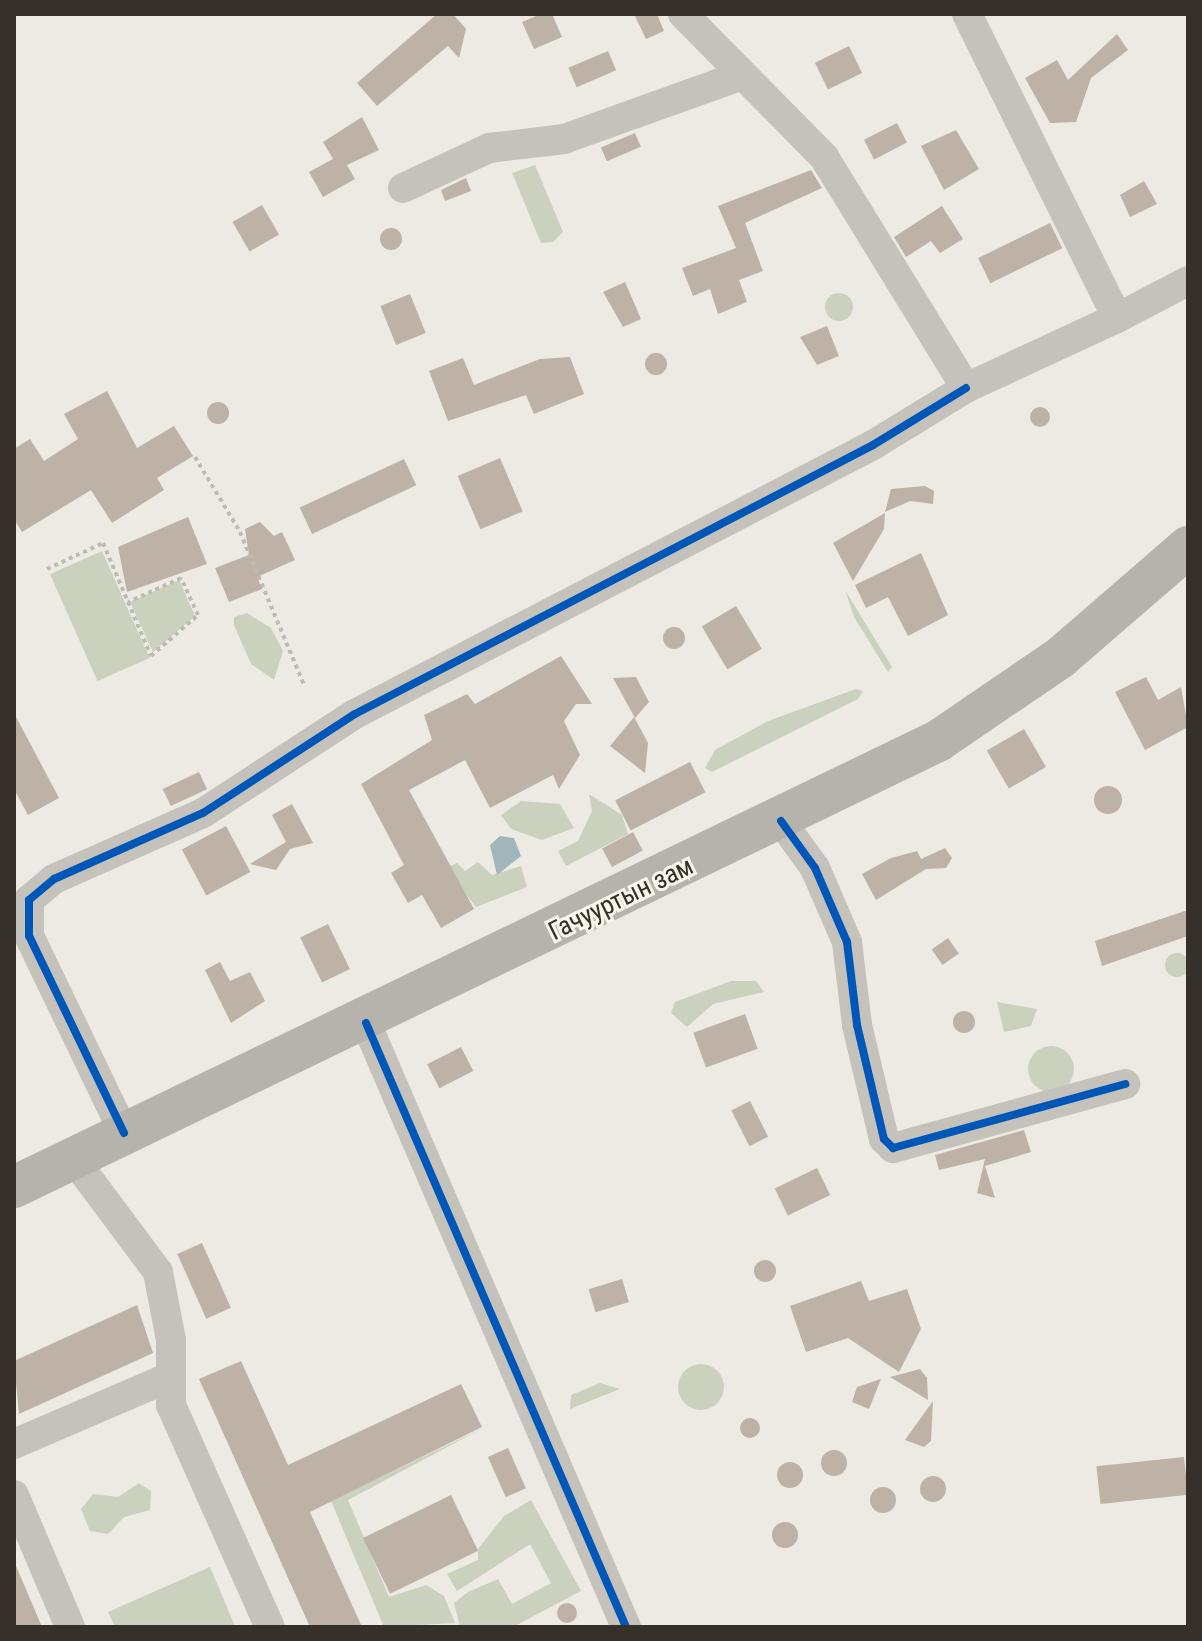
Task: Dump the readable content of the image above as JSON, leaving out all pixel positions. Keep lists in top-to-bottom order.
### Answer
{
  "streets": {
    "main road": ["Гачууртын зам"]
  }
}
